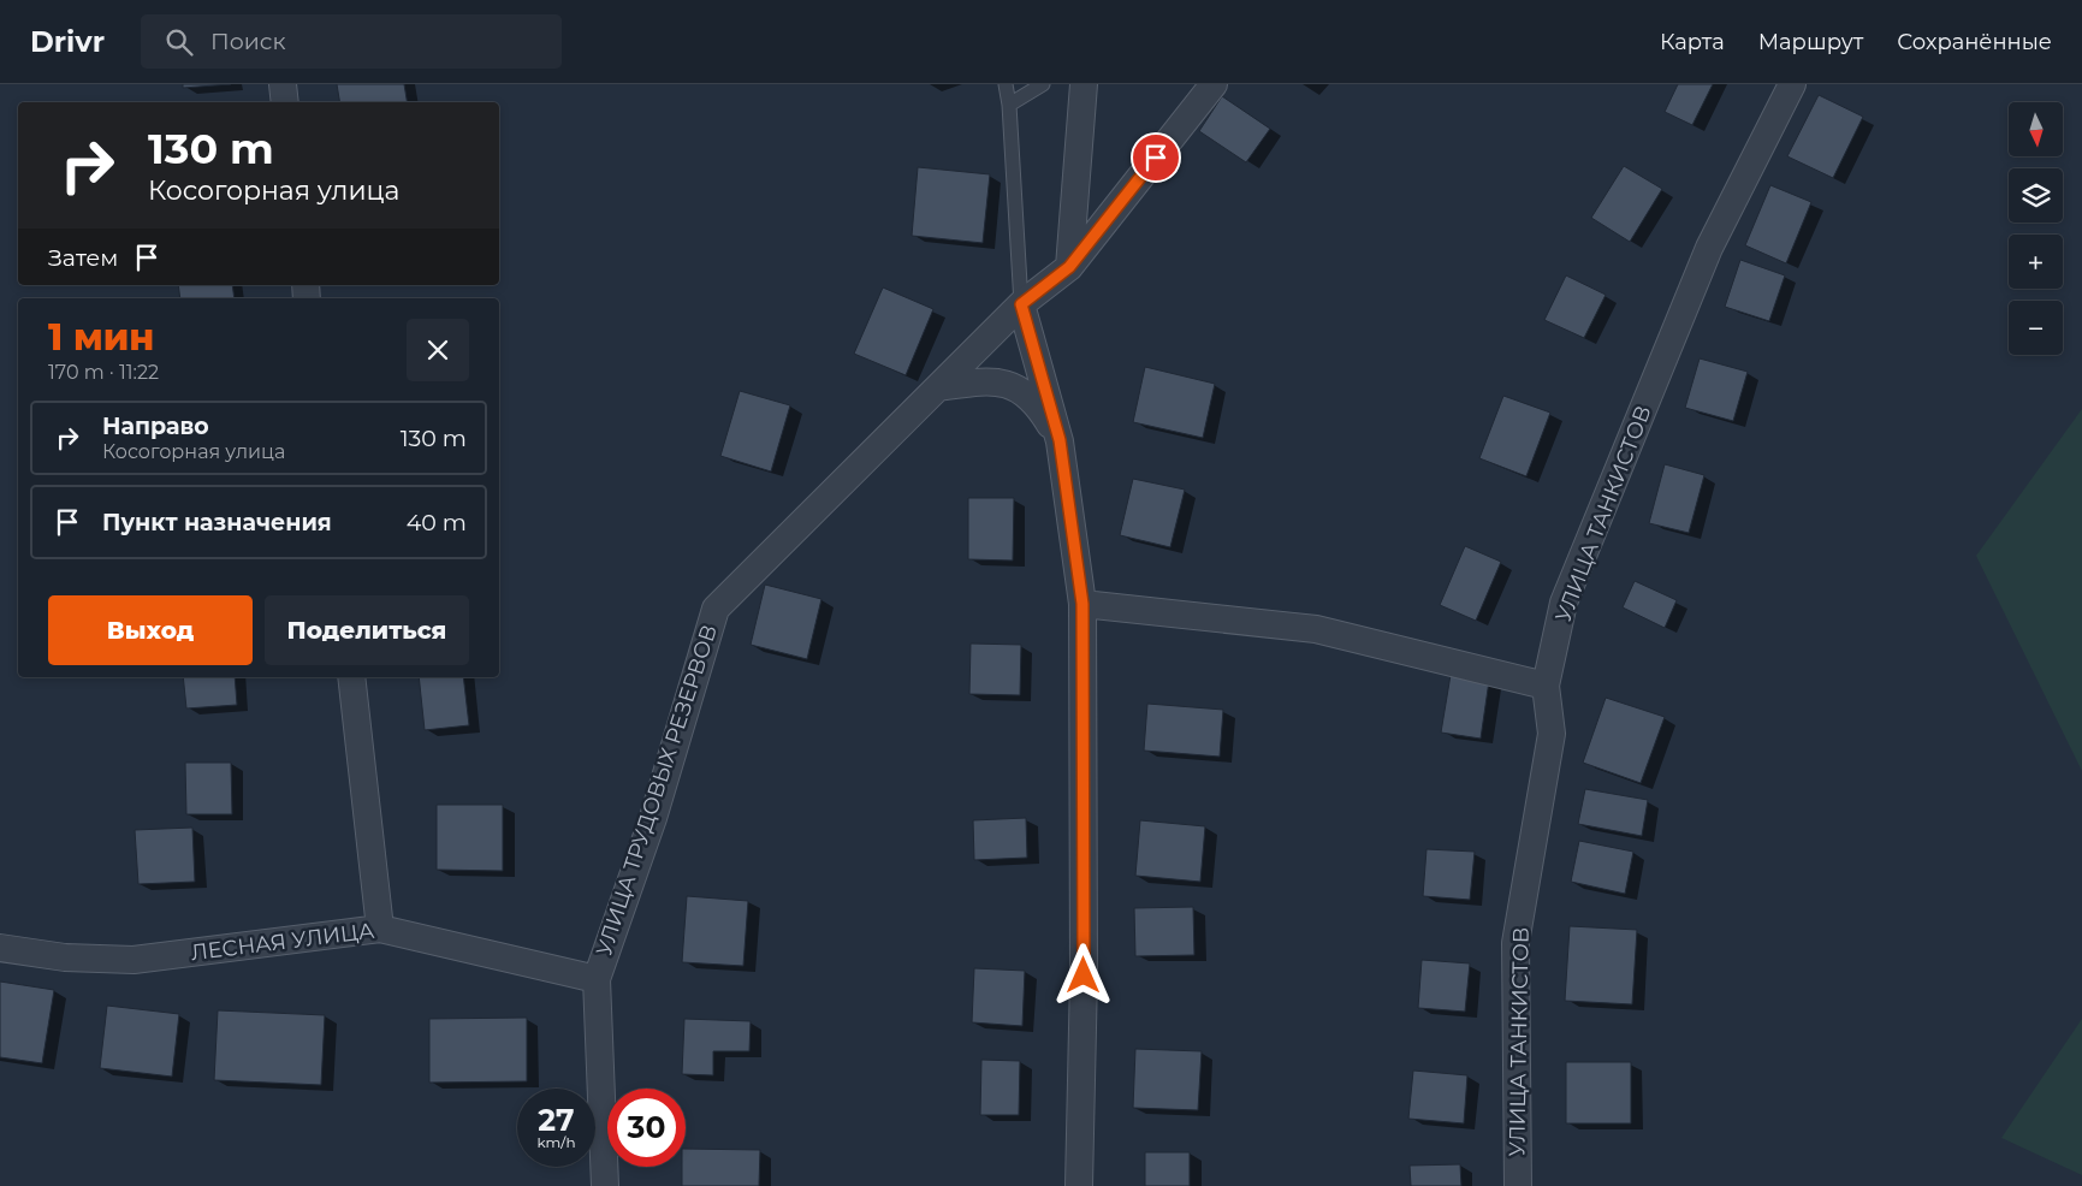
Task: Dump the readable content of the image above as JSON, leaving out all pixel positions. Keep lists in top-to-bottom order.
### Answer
{
  "streets": {
    "street": ["УЛИЦА ТАНКИСТОВ", "УЛИЦА ТРУДОВЫХ РЕЗЕРВОВ", "ЛЕСНАЯ УЛИЦА"]
  },
  "crossings": [
    ["УЛИЦА ТРУДОВЫХ РЕЗЕРВОВ", "ЛЕСНАЯ УЛИЦА"]
  ],
  "north": "bottom",
  "page": {
    "header": "Drivr",
    "search": "Поиск",
    "nav": ["Карта", "Маршрут", "Сохранённые"],
    "map_buttons": ["+", "−"],
    "turn": ["130 m", "Косогорная улица"],
    "then": "Затем",
    "heading": ["1 мин", "170 m · 11:22"],
    "list": [
      {
        "name": "Направо",
        "note": "Косогорная улица",
        "value": "130 m"
      },
      {
        "name": "Пункт назначения",
        "value": "40 m"
      }
    ],
    "buttons": ["Выход", "Поделиться"],
    "speed": "27 km/h",
    "limit": "30"
  }
}
